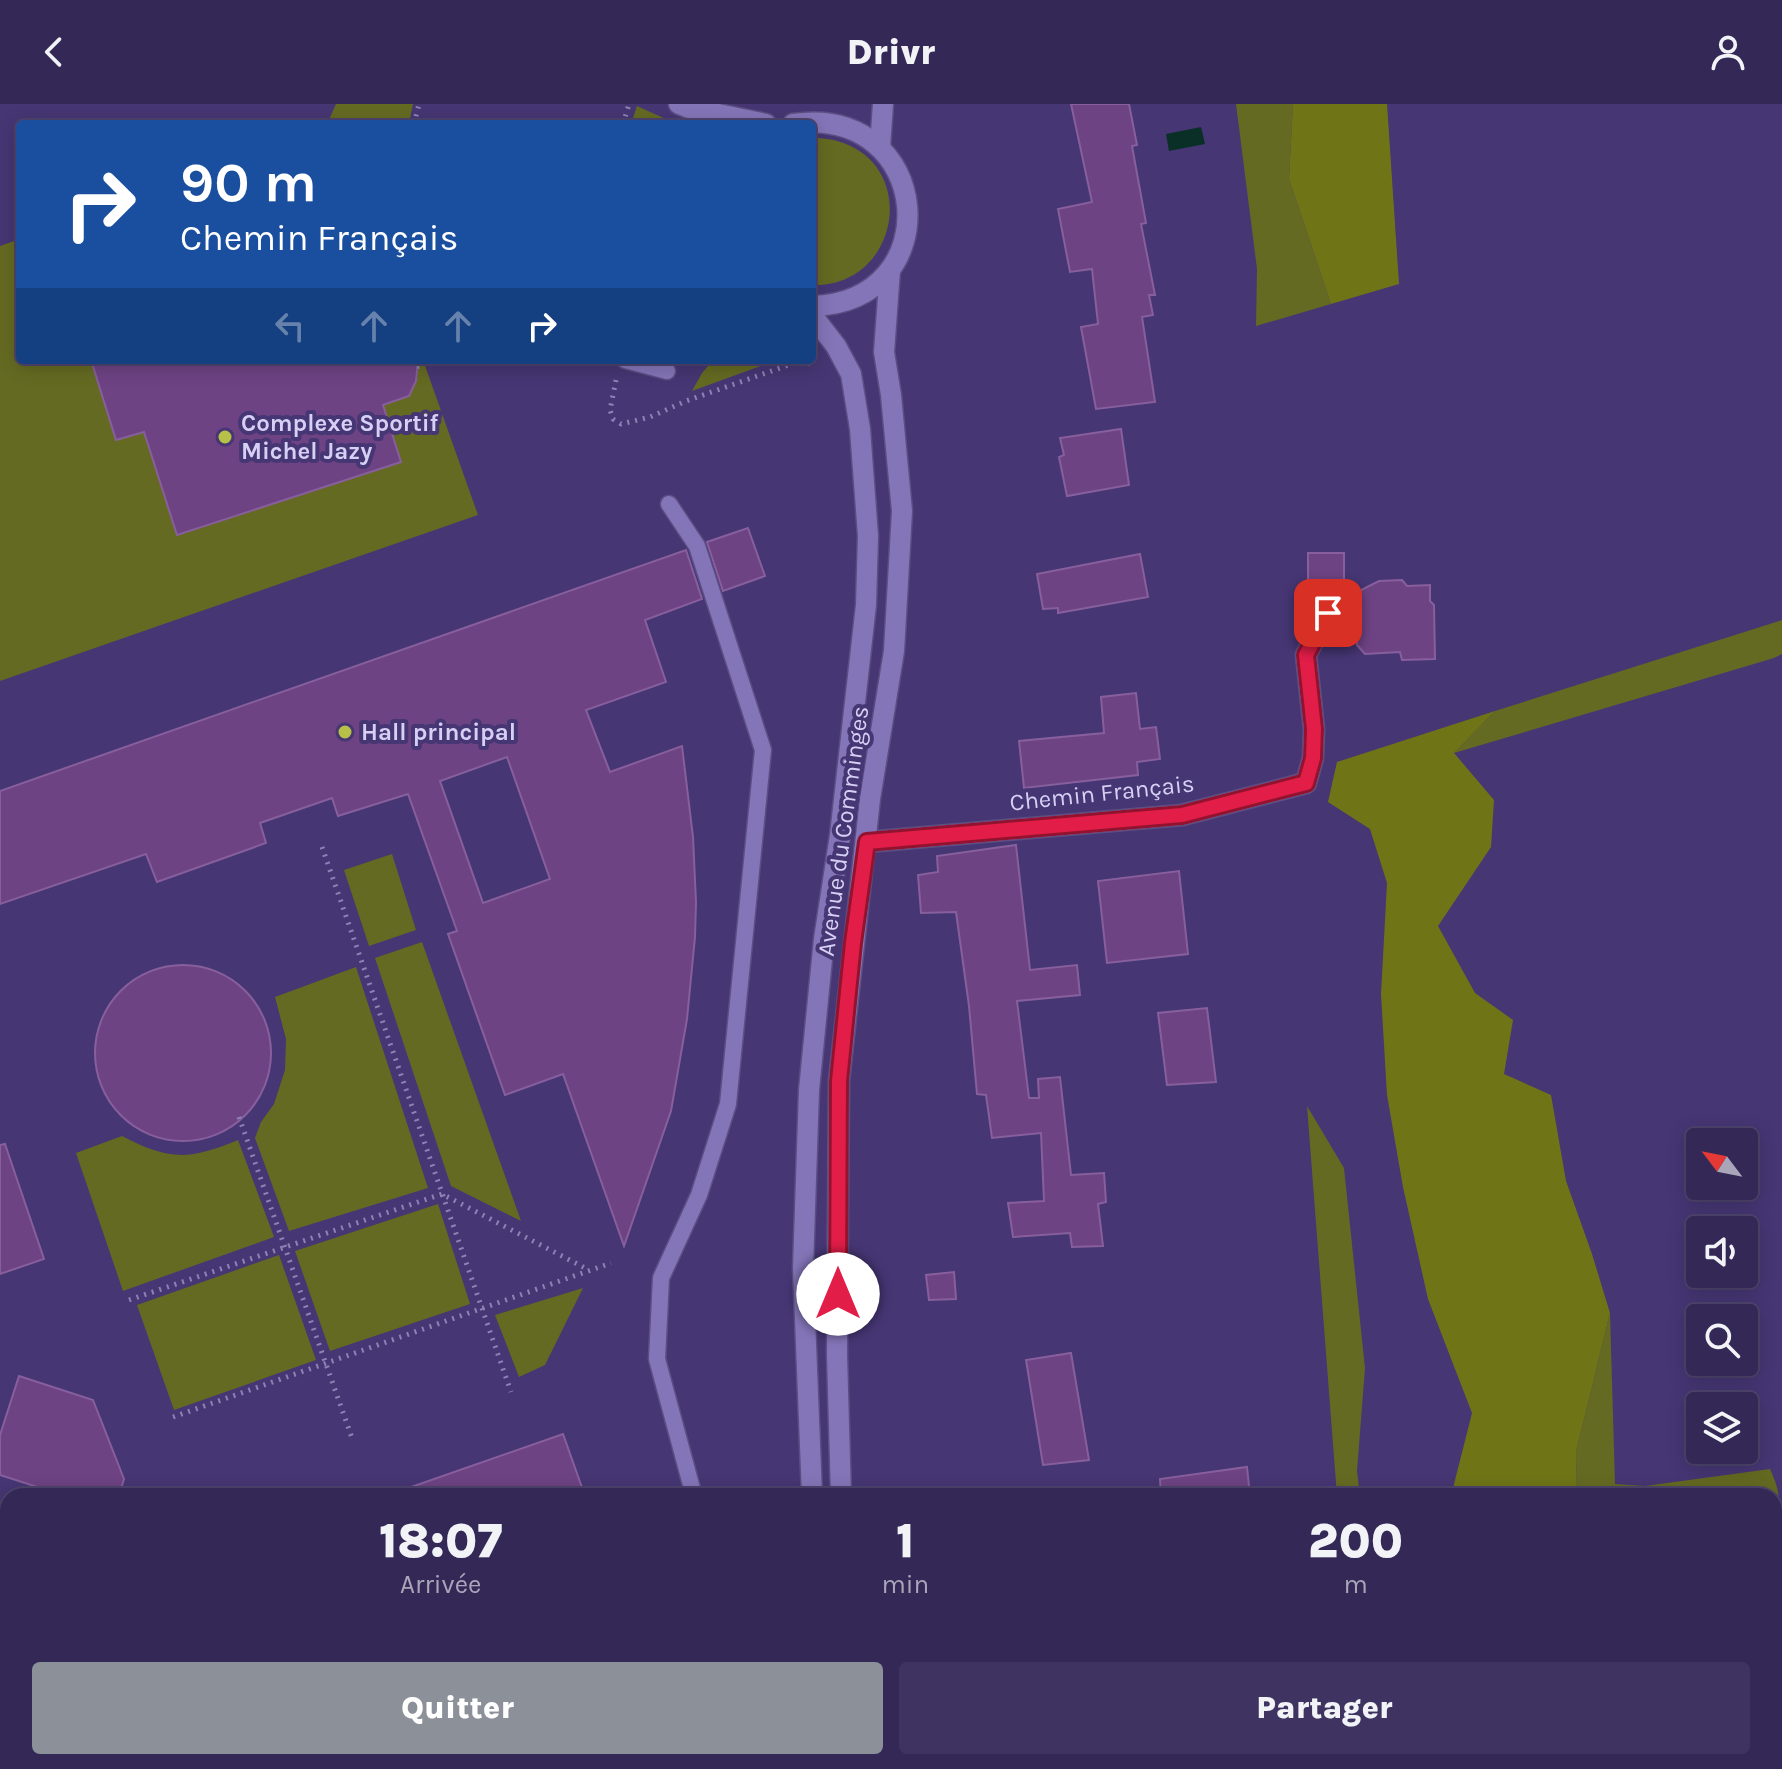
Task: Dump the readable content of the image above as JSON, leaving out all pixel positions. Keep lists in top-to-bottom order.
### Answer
{
  "streets": {
    "main road": ["Chemin Français", "Avenue du Comminges"]
  },
  "crossings": [
    ["Chemin Français", "Avenue du Comminges"]
  ],
  "places": ["Complexe Sportif Michel Jazy", "Hall principal"],
  "north": "top left",
  "page": {
    "header": "Drivr",
    "turn": ["90 m", "Chemin Français"],
    "eta": [
      "18:07",
      "Arrivée",
      "1",
      "min",
      "200",
      "m"
    ],
    "buttons": ["Quitter", "Partager"]
  }
}
